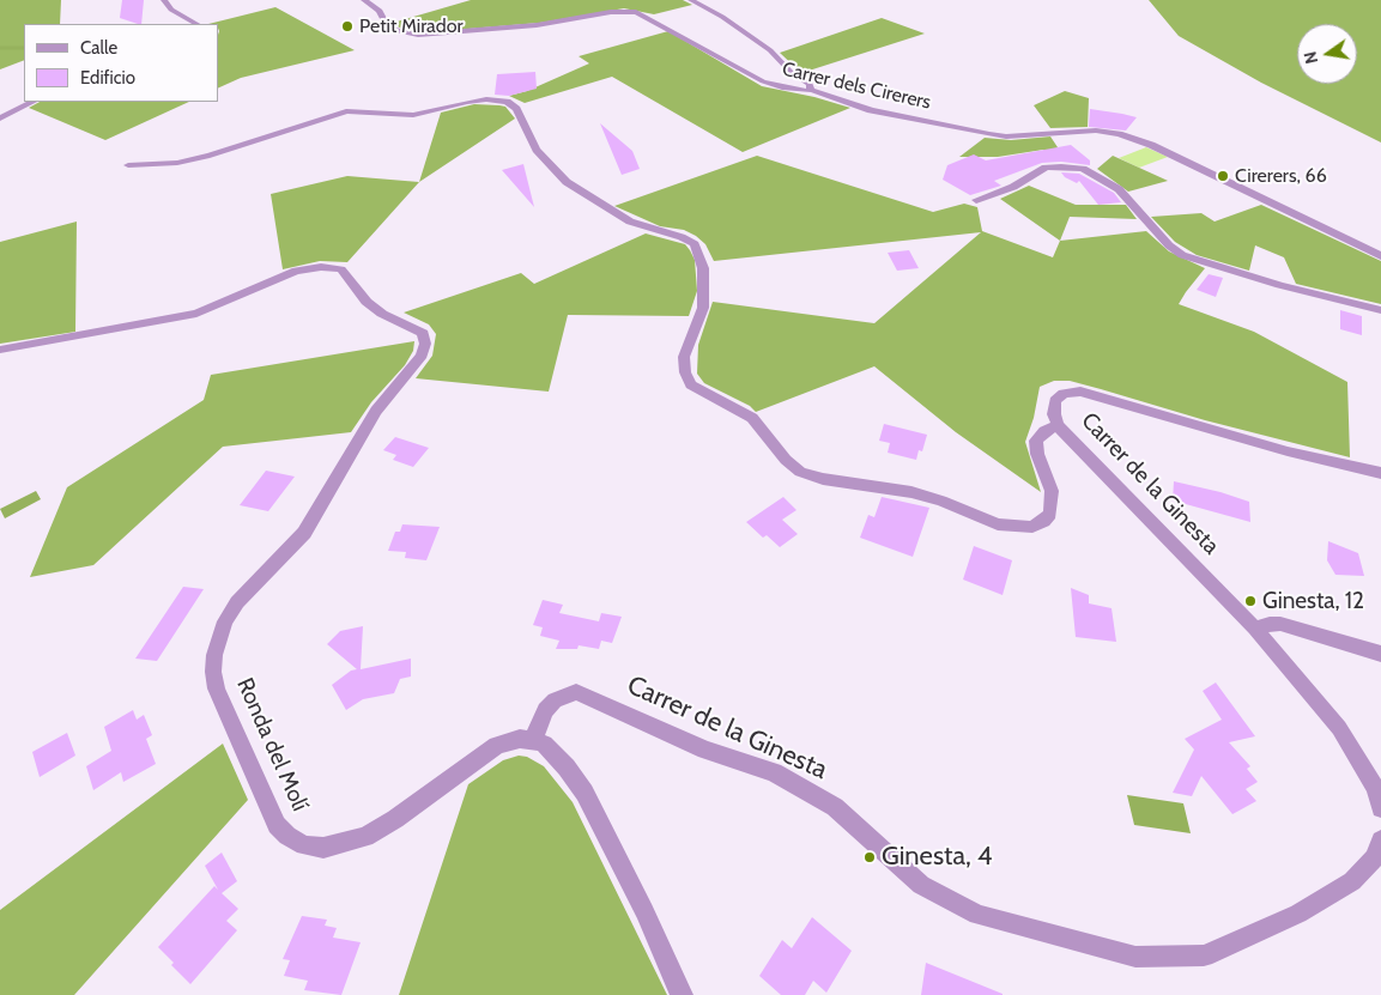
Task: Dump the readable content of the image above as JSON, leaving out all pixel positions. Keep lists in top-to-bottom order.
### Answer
{
  "streets": {
    "street": ["Carrer dels Cirerers", "Carrer de la Ginesta", "Ronda del Molí"]
  },
  "crossings": [
    ["Carrer de la Ginesta", "Ronda del Molí"]
  ],
  "places": [
    "Petit Mirador",
    "Cirerers, 66",
    "Ginesta, 12",
    "Ginesta, 4"
  ],
  "legend": ["Calle", "Edificio"],
  "north": "left"
}
